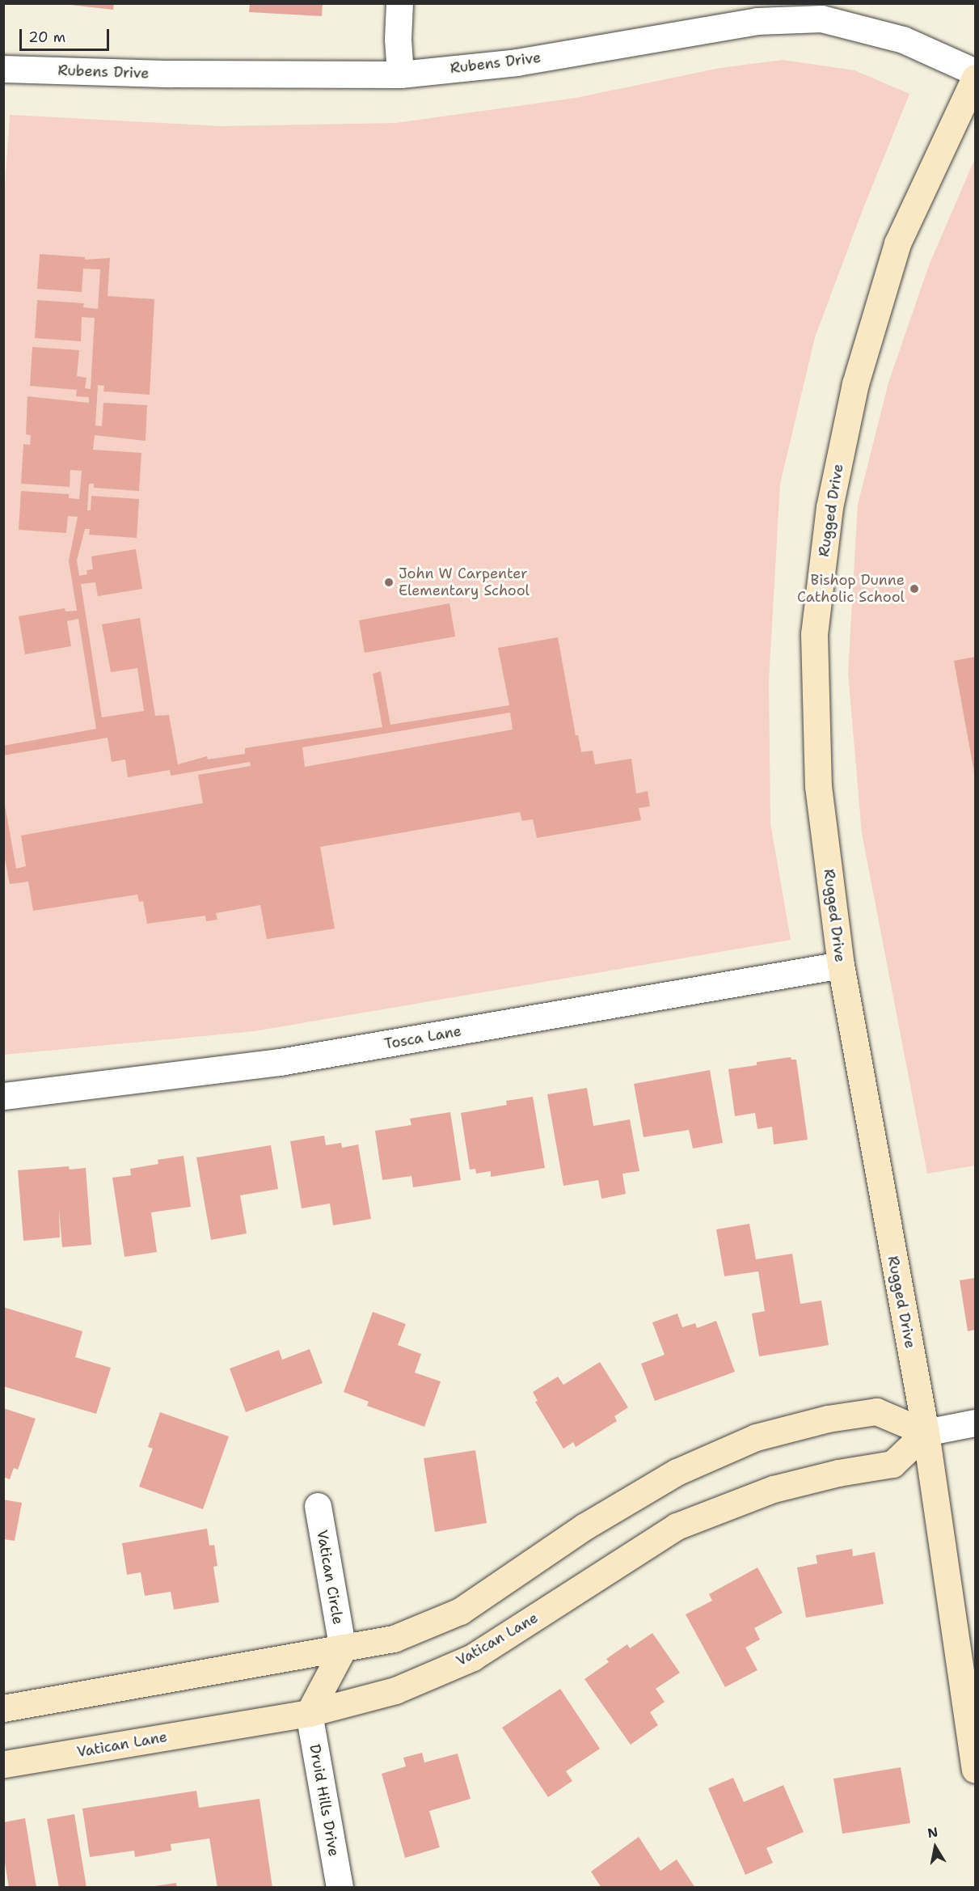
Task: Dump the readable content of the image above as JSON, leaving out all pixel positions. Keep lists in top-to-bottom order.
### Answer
{
  "streets": {
    "street": [
      "Rubens Drive",
      "Rugged Drive",
      "Tosca Lane",
      "Vatican Circle",
      "Vatican Lane",
      "Druid Hills Drive"
    ]
  },
  "crossings": [
    ["Rugged Drive", "Tosca Lane"],
    ["Rugged Drive", "Vatican Lane"],
    ["Vatican Lane", "Druid Hills Drive"]
  ],
  "places": ["John W Carpenter Elementary School", "Bishop Dunne Catholic School"],
  "scale_bar": "20 m",
  "north": "top"
}
